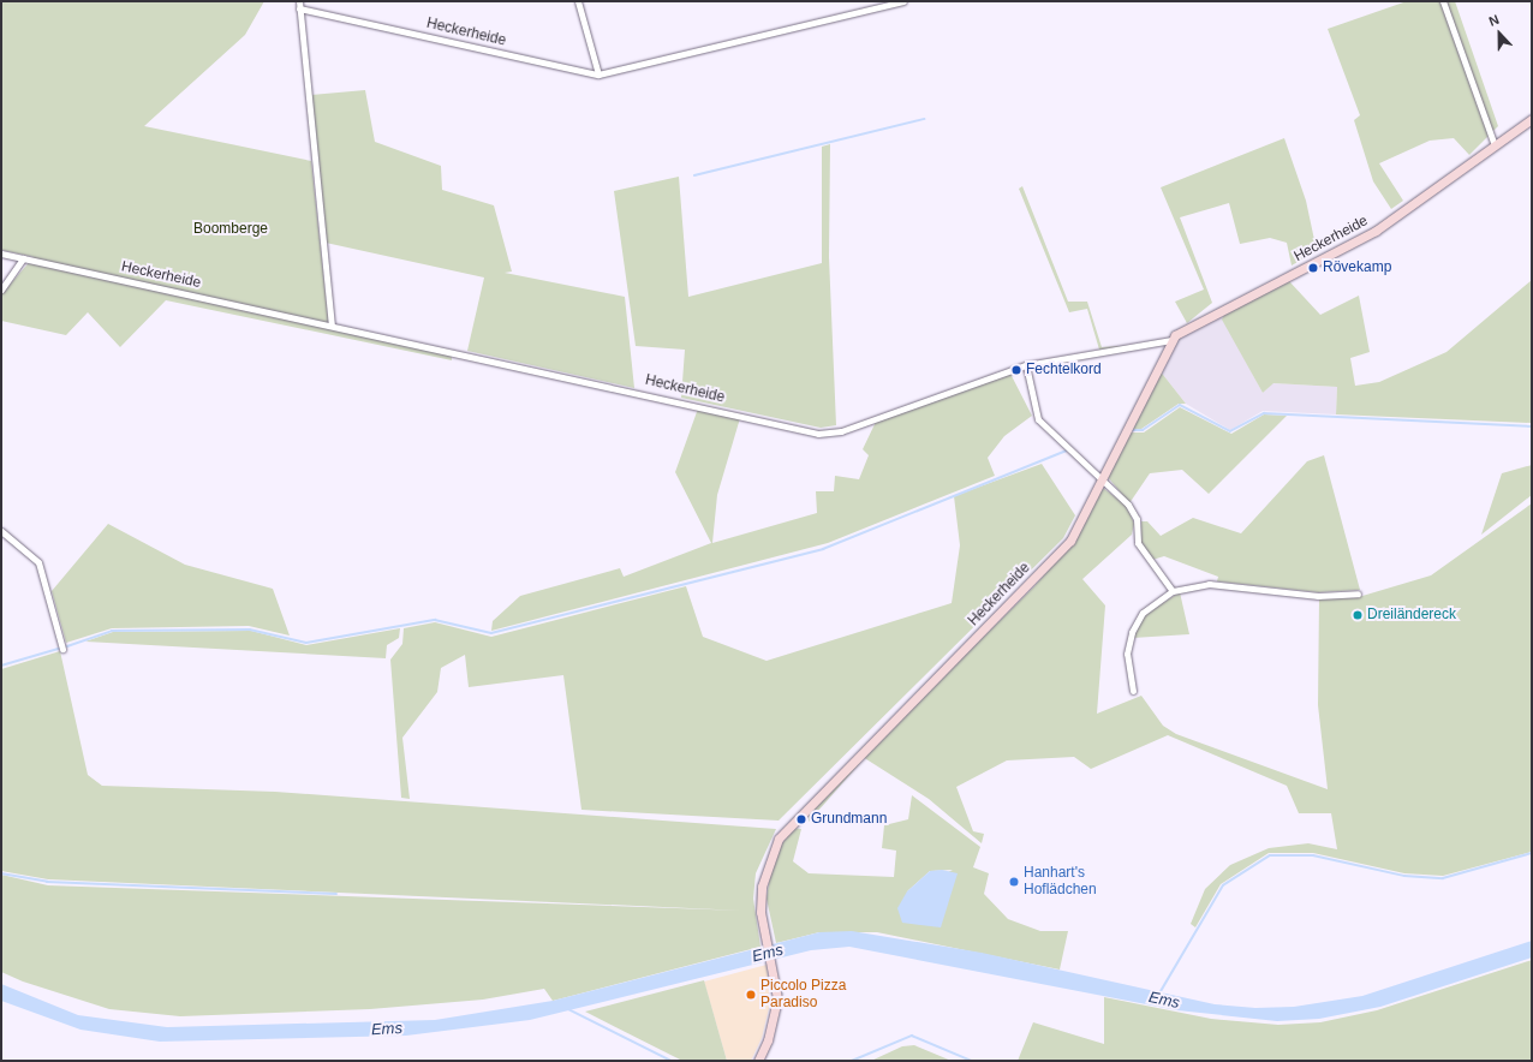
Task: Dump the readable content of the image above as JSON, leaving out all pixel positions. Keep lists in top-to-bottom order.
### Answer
{
  "streets": {
    "main road": ["Heckerheide"]
  },
  "water": ["Ems"],
  "parks": ["Boomberge"],
  "places": [
    "Rövekamp",
    "Fechtelkord",
    "Dreiländereck",
    "Grundmann",
    "Hanhart's Hoflädchen",
    "Piccolo Pizza Paradiso"
  ],
  "north": "top"
}
